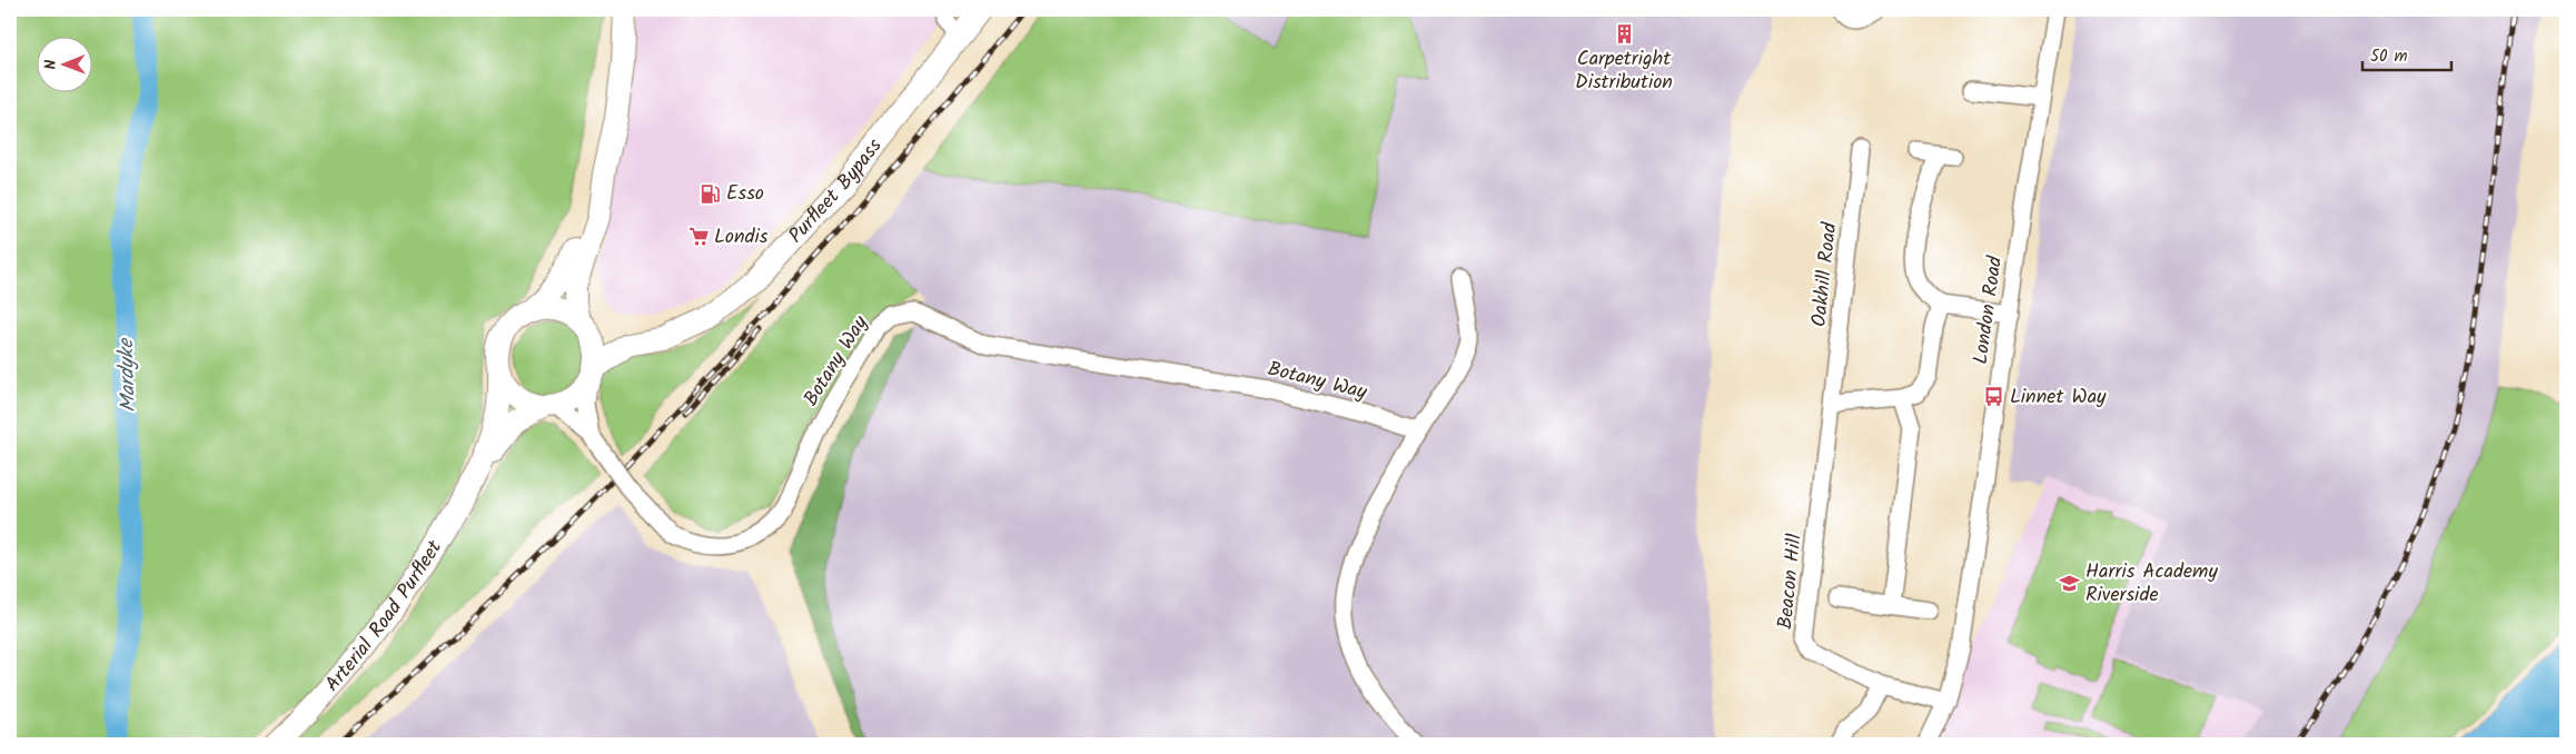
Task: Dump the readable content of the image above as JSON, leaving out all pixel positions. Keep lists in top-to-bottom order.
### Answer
{
  "streets": {
    "main road": ["Purfleet Bypass", "Arterial Road Purfleet"],
    "street": [
      "Oakhill Road",
      "London Road",
      "Botany Way",
      "Beacon Hill"
    ]
  },
  "crossings": [
    ["Purfleet Bypass", "Botany Way"],
    ["Purfleet Bypass", "Arterial Road Purfleet"],
    ["Oakhill Road", "Beacon Hill"],
    ["London Road", "Beacon Hill"],
    ["Botany Way", "Arterial Road Purfleet"]
  ],
  "water": ["Mardyke"],
  "places": {
    "building": ["Carpetright Distribution"],
    "fuel station": ["Esso"],
    "supermarket": ["Londis"],
    "bus stop": ["Linnet Way"],
    "school or university": ["Harris Academy Riverside"]
  },
  "scale_bar": "50 m",
  "north": "left"
}
